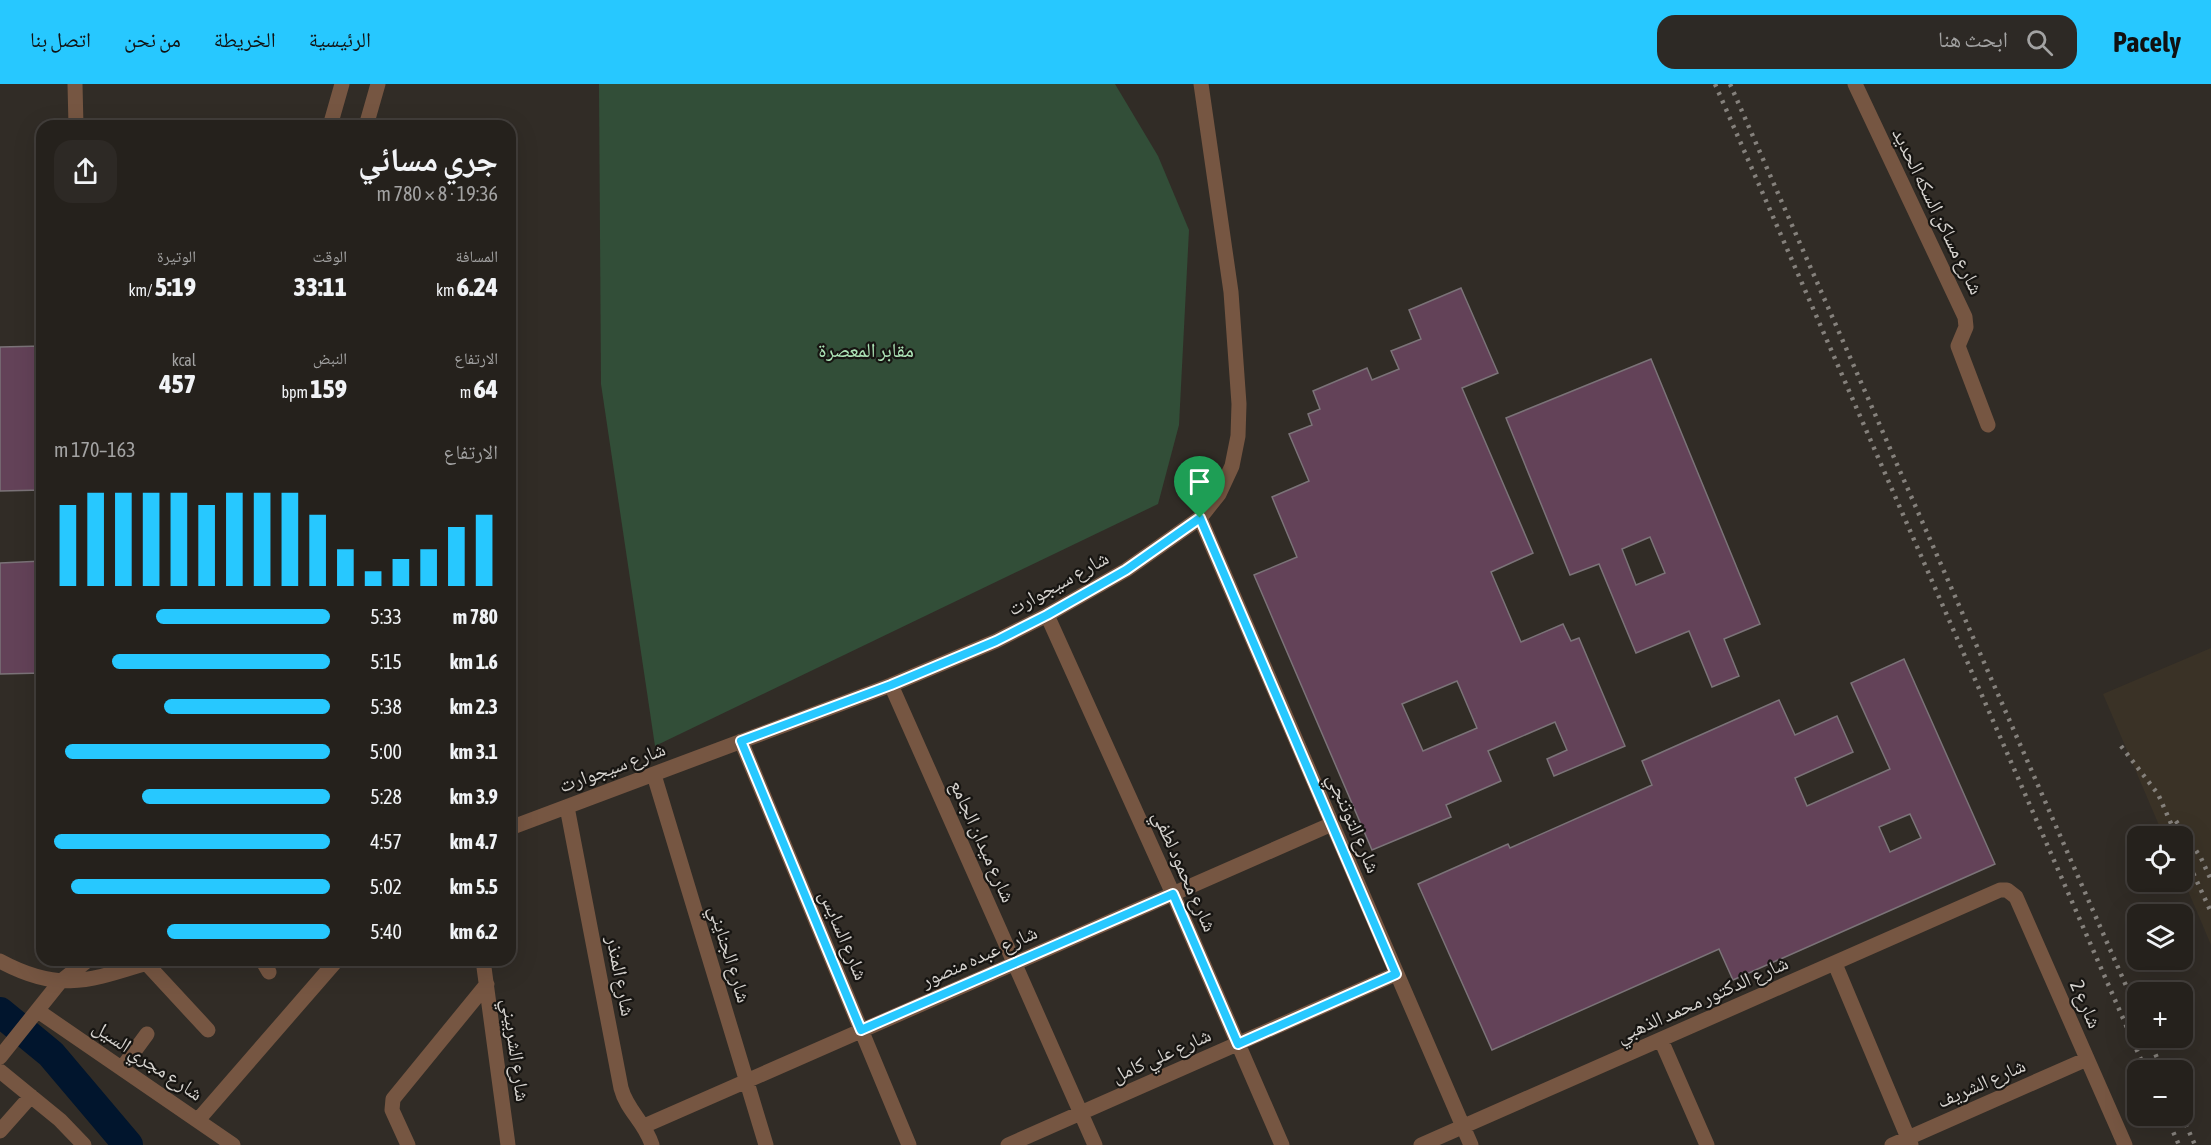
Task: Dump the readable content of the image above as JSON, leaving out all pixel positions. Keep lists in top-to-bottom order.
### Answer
{
  "streets": {
    "street": [
      "شارع مساكن السكه الحديد",
      "شارع سيجوارت",
      "شارع التوتنجي",
      "شارع ميدان الجامع",
      "شارع محمود لطفي",
      "شارع السايس",
      "شارع الجنايني",
      "شارع عبده منصور",
      "شارع المنذر",
      "شارع الدكتور محمد الذهبي",
      "شارع 2",
      "شارع الشربيني",
      "شارع علي كامل",
      "شارع مجري السيل",
      "شارع الشريف"
    ]
  },
  "crossings": [
    ["شارع سيجوارت", "شارع التوتنجي"],
    ["شارع سيجوارت", "شارع ميدان الجامع"],
    ["شارع سيجوارت", "شارع محمود لطفي"],
    ["شارع سيجوارت", "شارع السايس"],
    ["شارع سيجوارت", "شارع الجنايني"],
    ["شارع سيجوارت", "شارع المنذر"],
    ["شارع التوتنجي", "شارع عبده منصور"],
    ["شارع التوتنجي", "شارع الدكتور محمد الذهبي"],
    ["شارع التوتنجي", "شارع علي كامل"],
    ["شارع ميدان الجامع", "شارع عبده منصور"],
    ["شارع ميدان الجامع", "شارع علي كامل"],
    ["شارع محمود لطفي", "شارع عبده منصور"],
    ["شارع محمود لطفي", "شارع علي كامل"],
    ["شارع السايس", "شارع عبده منصور"],
    ["شارع الجنايني", "شارع عبده منصور"],
    ["شارع عبده منصور", "شارع المنذر"],
    ["شارع الدكتور محمد الذهبي", "شارع 2"],
    ["شارع 2", "شارع الشريف"]
  ],
  "parks": ["مقابر المعصرة"],
  "page": {
    "header": "Pacely",
    "search": "ابحث هنا",
    "nav": [
      "الرئيسية",
      "الخريطة",
      "من نحن",
      "اتصل بنا"
    ],
    "heading": ["جري مسائي", "19:36 · 8 × 780 m"],
    "stats": [
      ["المسافة", "6.24 km"],
      ["الوقت", "33:11"],
      ["الوتيرة", "5:19 /km"],
      ["الارتفاع", "64 m"],
      ["النبض", "159 bpm"],
      ["kcal", "457"]
    ],
    "chart": ["الارتفاع", "163–170 m"],
    "list": [
      {
        "name": "780 m",
        "note": "5:33"
      },
      {
        "name": "1.6 km",
        "note": "5:15"
      },
      {
        "name": "2.3 km",
        "note": "5:38"
      },
      {
        "name": "3.1 km",
        "note": "5:00"
      },
      {
        "name": "3.9 km",
        "note": "5:28"
      },
      {
        "name": "4.7 km",
        "note": "4:57"
      },
      {
        "name": "5.5 km",
        "note": "5:02"
      },
      {
        "name": "6.2 km",
        "note": "5:40"
      }
    ],
    "map_buttons": ["+", "−"]
  }
}
